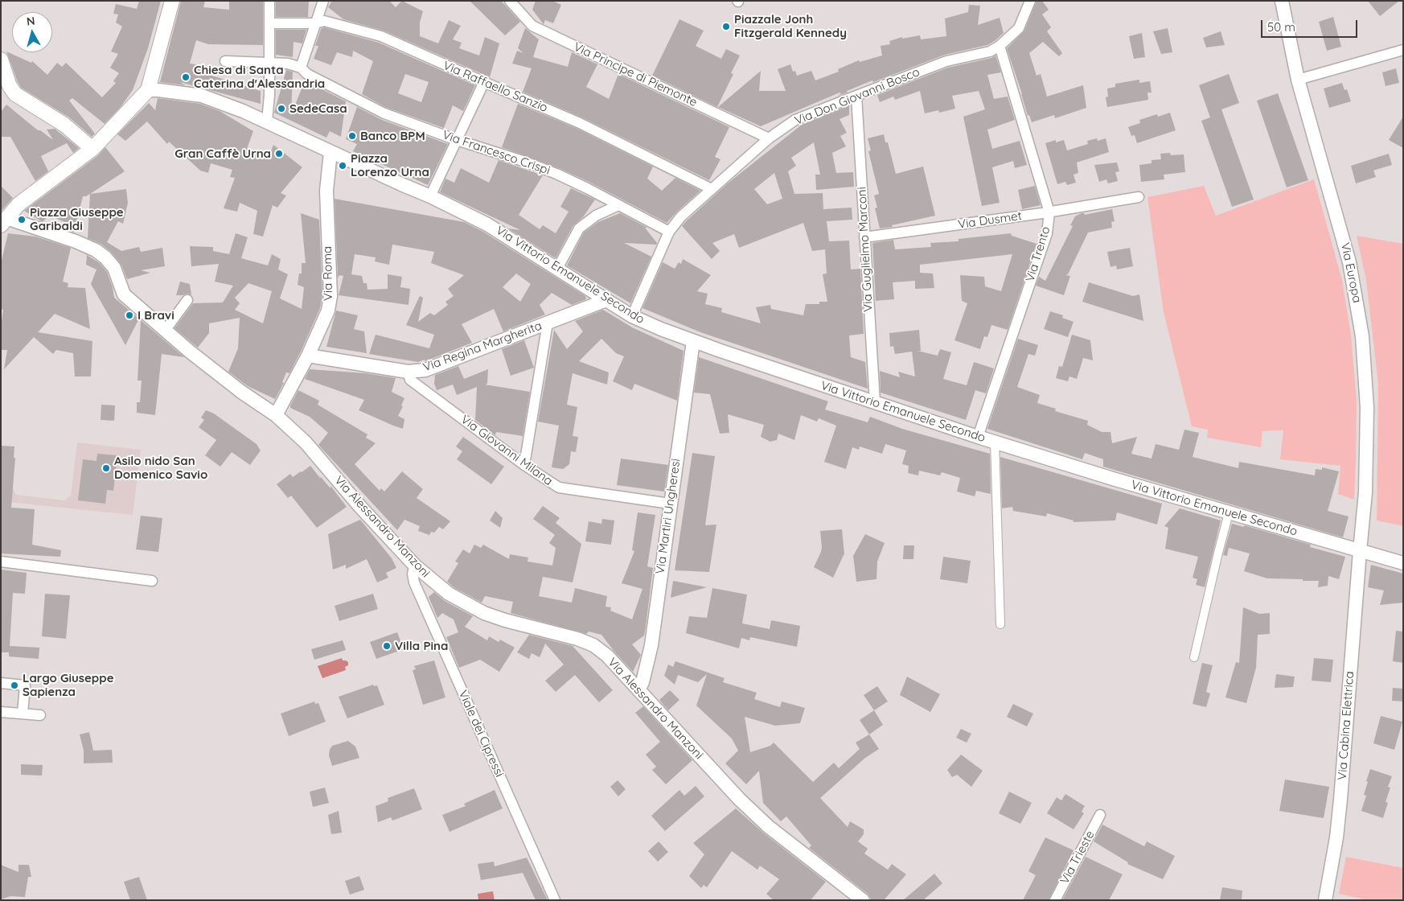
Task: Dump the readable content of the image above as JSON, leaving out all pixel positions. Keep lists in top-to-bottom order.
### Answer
{
  "streets": {
    "street": [
      "Via Principe di Piemonte",
      "Via Raffaello Sanzio",
      "Via Don Giovanni Bosco",
      "Via Francesco Crispi",
      "Via Dusmet",
      "Via Guglielmo Marconi",
      "Via Trento",
      "Via Europa",
      "Via Roma",
      "Via Vittorio Emanuele Secondo",
      "Via Regina Margherita",
      "Via Giovanni Milana",
      "Via Martiri Ungheresi",
      "Via Alessandro Manzoni",
      "Via Cabina Elettrica",
      "Viale dei Cipressi",
      "Via Trieste"
    ]
  },
  "crossings": [
    ["Via Principe di Piemonte", "Via Don Giovanni Bosco"],
    ["Via Raffaello Sanzio", "Via Don Giovanni Bosco"],
    ["Via Don Giovanni Bosco", "Via Francesco Crispi"],
    ["Via Don Giovanni Bosco", "Via Guglielmo Marconi"],
    ["Via Don Giovanni Bosco", "Via Trento"],
    ["Via Don Giovanni Bosco", "Via Vittorio Emanuele Secondo"],
    ["Via Dusmet", "Via Guglielmo Marconi"],
    ["Via Dusmet", "Via Trento"],
    ["Via Guglielmo Marconi", "Via Vittorio Emanuele Secondo"],
    ["Via Trento", "Via Vittorio Emanuele Secondo"],
    ["Via Europa", "Via Vittorio Emanuele Secondo"],
    ["Via Europa", "Via Cabina Elettrica"],
    ["Via Roma", "Via Vittorio Emanuele Secondo"],
    ["Via Roma", "Via Regina Margherita"],
    ["Via Roma", "Via Alessandro Manzoni"],
    ["Via Vittorio Emanuele Secondo", "Via Regina Margherita"],
    ["Via Vittorio Emanuele Secondo", "Via Martiri Ungheresi"],
    ["Via Vittorio Emanuele Secondo", "Via Cabina Elettrica"],
    ["Via Regina Margherita", "Via Giovanni Milana"],
    ["Via Giovanni Milana", "Via Martiri Ungheresi"],
    ["Via Martiri Ungheresi", "Via Alessandro Manzoni"],
    ["Via Alessandro Manzoni", "Viale dei Cipressi"]
  ],
  "places": [
    "Piazzale Jonh Fitzgerald Kennedy",
    "Chiesa di Santa Caterina d'Alessandria",
    "SedeCasa",
    "Banco BPM",
    "Gran Caffè Urna",
    "Piazza Lorenzo Urna",
    "Piazza Giuseppe Garibaldi",
    "I Bravi",
    "Asilo nido San Domenico Savio",
    "Villa Pina",
    "Largo Giuseppe Sapienza"
  ],
  "scale_bar": "50 m",
  "north": "top"
}
